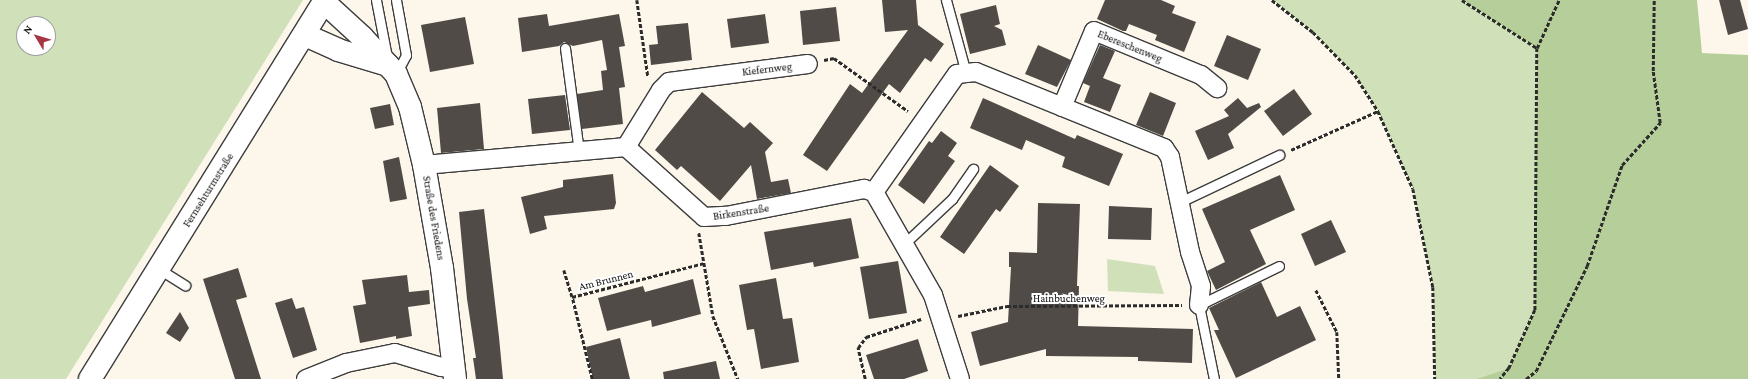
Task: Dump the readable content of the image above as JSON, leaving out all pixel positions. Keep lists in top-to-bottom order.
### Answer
{
  "streets": {
    "street": [
      "Ebereschenweg",
      "Kiefernweg",
      "Fernsehturmstraße",
      "Birkenstraße",
      "Straße des Friedens"
    ],
    "path": ["Am Brunnen", "Hainbuchenweg"]
  },
  "crossings": [
    ["Kiefernweg", "Birkenstraße"],
    ["Fernsehturmstraße", "Straße des Friedens"]
  ],
  "north": "top left"
}
